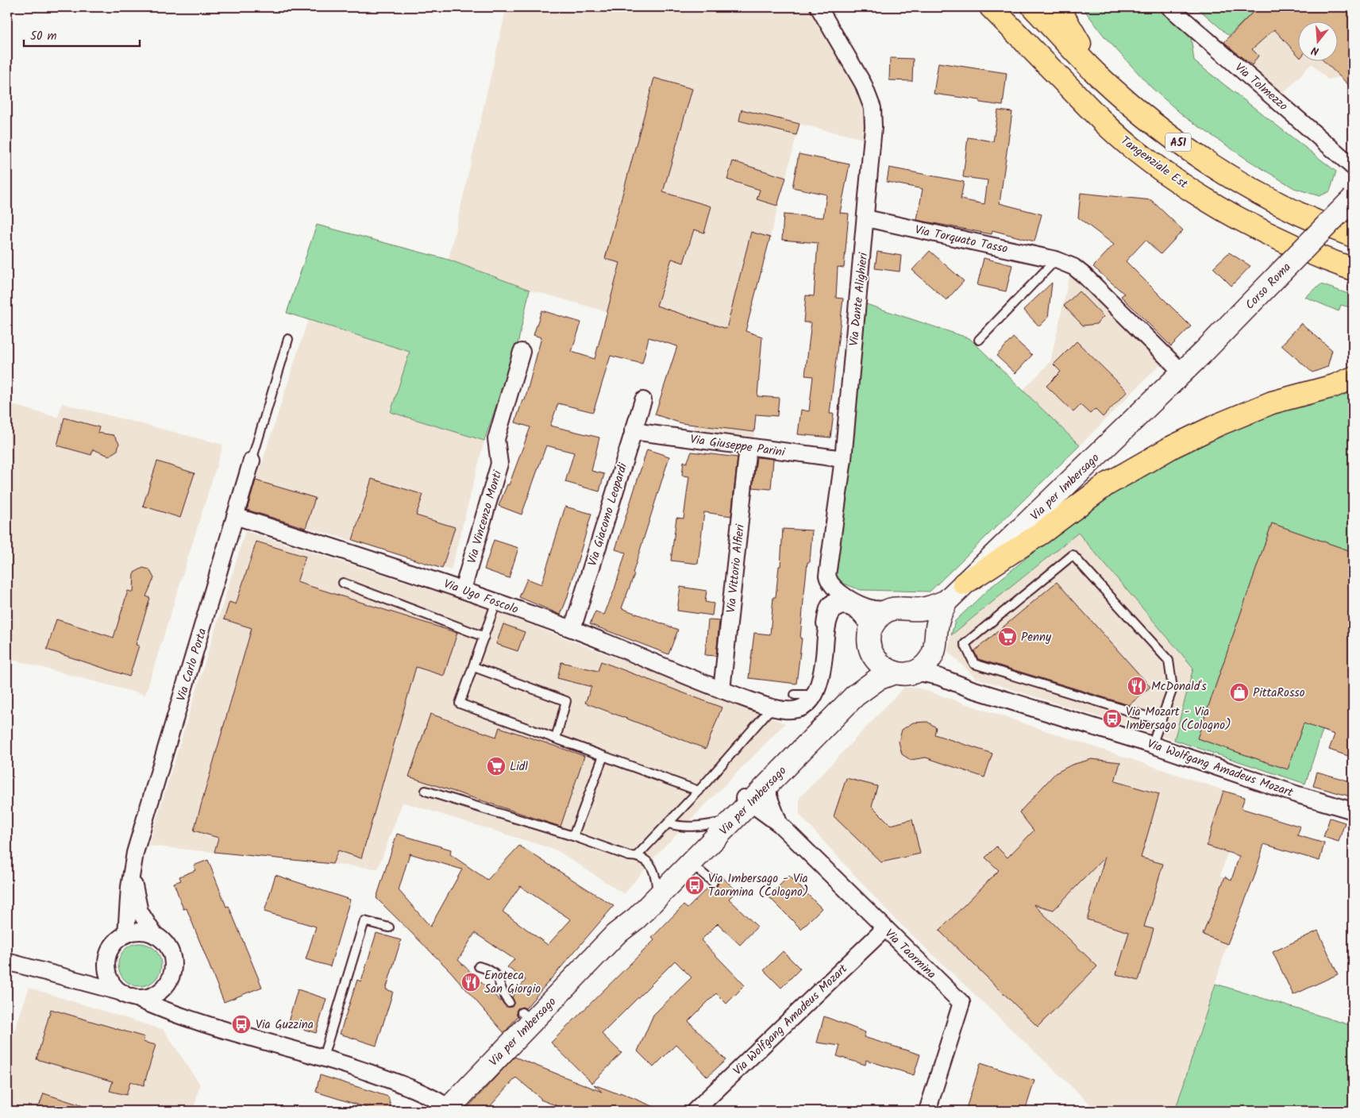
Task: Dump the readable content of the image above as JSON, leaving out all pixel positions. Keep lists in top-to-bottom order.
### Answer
{
  "streets": {
    "highway": ["A51", "Tangenziale Est"],
    "main road": ["Corso Roma", "Via per Imbersago"],
    "street": [
      "Via Tolmezzo",
      "Via Torquato Tasso",
      "Via Dante Alighieri",
      "Via Giuseppe Parini",
      "Via Giacomo Leopardi",
      "Via Vincenzo Monti",
      "Via Vittorio Alfieri",
      "Via Ugo Foscolo",
      "Via Carlo Porta",
      "Via Wolfgang Amadeus Mozart",
      "Via Taormina"
    ]
  },
  "crossings": [
    ["Via Torquato Tasso", "Corso Roma"],
    ["Via Torquato Tasso", "Via Dante Alighieri"],
    ["Via Torquato Tasso", "Via per Imbersago"],
    ["Corso Roma", "Via per Imbersago"],
    ["Via Dante Alighieri", "Via Giuseppe Parini"],
    ["Via Dante Alighieri", "Via per Imbersago"],
    ["Via Dante Alighieri", "Via Wolfgang Amadeus Mozart"],
    ["Via Giuseppe Parini", "Via Giacomo Leopardi"],
    ["Via Giuseppe Parini", "Via Vittorio Alfieri"],
    ["Via per Imbersago", "Via Wolfgang Amadeus Mozart"],
    ["Via per Imbersago", "Via Taormina"],
    ["Via Giacomo Leopardi", "Via Ugo Foscolo"],
    ["Via Vincenzo Monti", "Via Ugo Foscolo"],
    ["Via Vittorio Alfieri", "Via Ugo Foscolo"],
    ["Via Ugo Foscolo", "Via Carlo Porta"],
    ["Via Wolfgang Amadeus Mozart", "Via Taormina"]
  ],
  "places": {
    "supermarket": ["Penny", "Lidl"],
    "restaurant": ["McDonald's", "Enoteca San Giorgio"],
    "shop": ["PittaRosso"],
    "bus stop": ["Via Mozart - Via Imbersago (Cologno)", "Via Imbersago - Via Taormina (Cologno)", "Via Guzzina"]
  },
  "scale_bar": "50 m",
  "north": "bottom"
}
